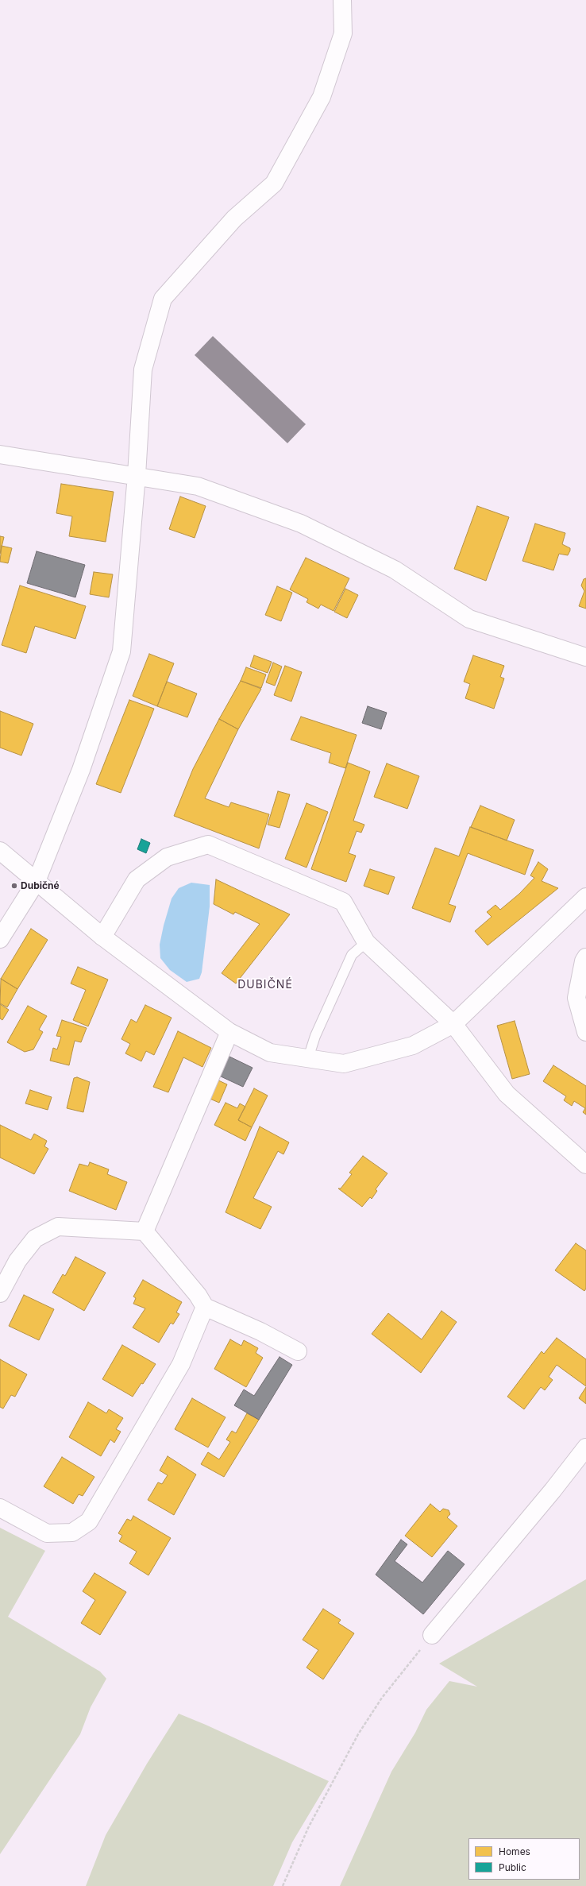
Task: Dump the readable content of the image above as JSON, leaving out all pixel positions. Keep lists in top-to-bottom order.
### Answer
{
  "districts": ["DUBIČNÉ"],
  "places": ["Dubičné"],
  "legend": ["Homes", "Public"]
}
